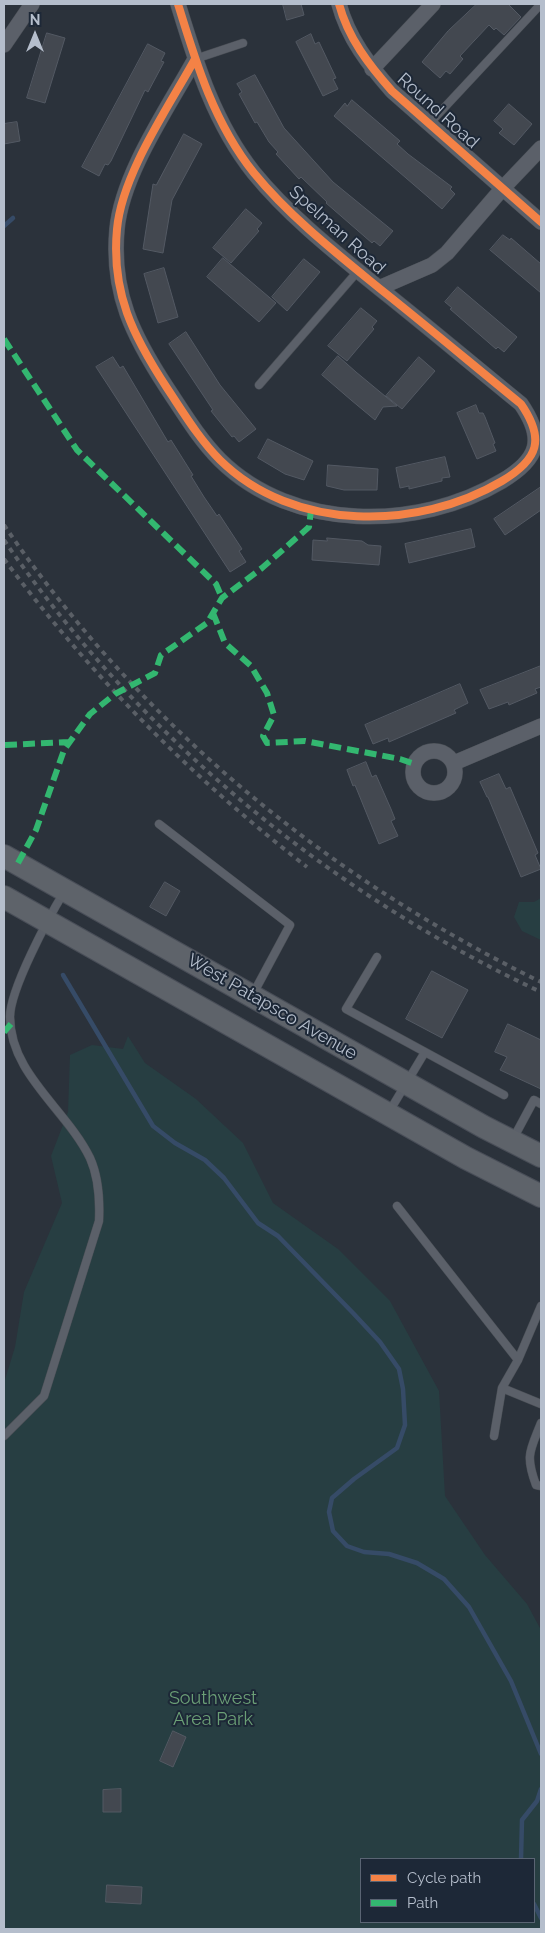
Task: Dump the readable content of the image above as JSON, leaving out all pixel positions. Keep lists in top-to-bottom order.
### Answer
{
  "streets": {
    "main road": ["West Patapsco Avenue"],
    "street": ["Round Road", "Spelman Road"]
  },
  "parks": ["Southwest Area Park"],
  "legend": ["Cycle path", "Path"],
  "north": "top"
}
